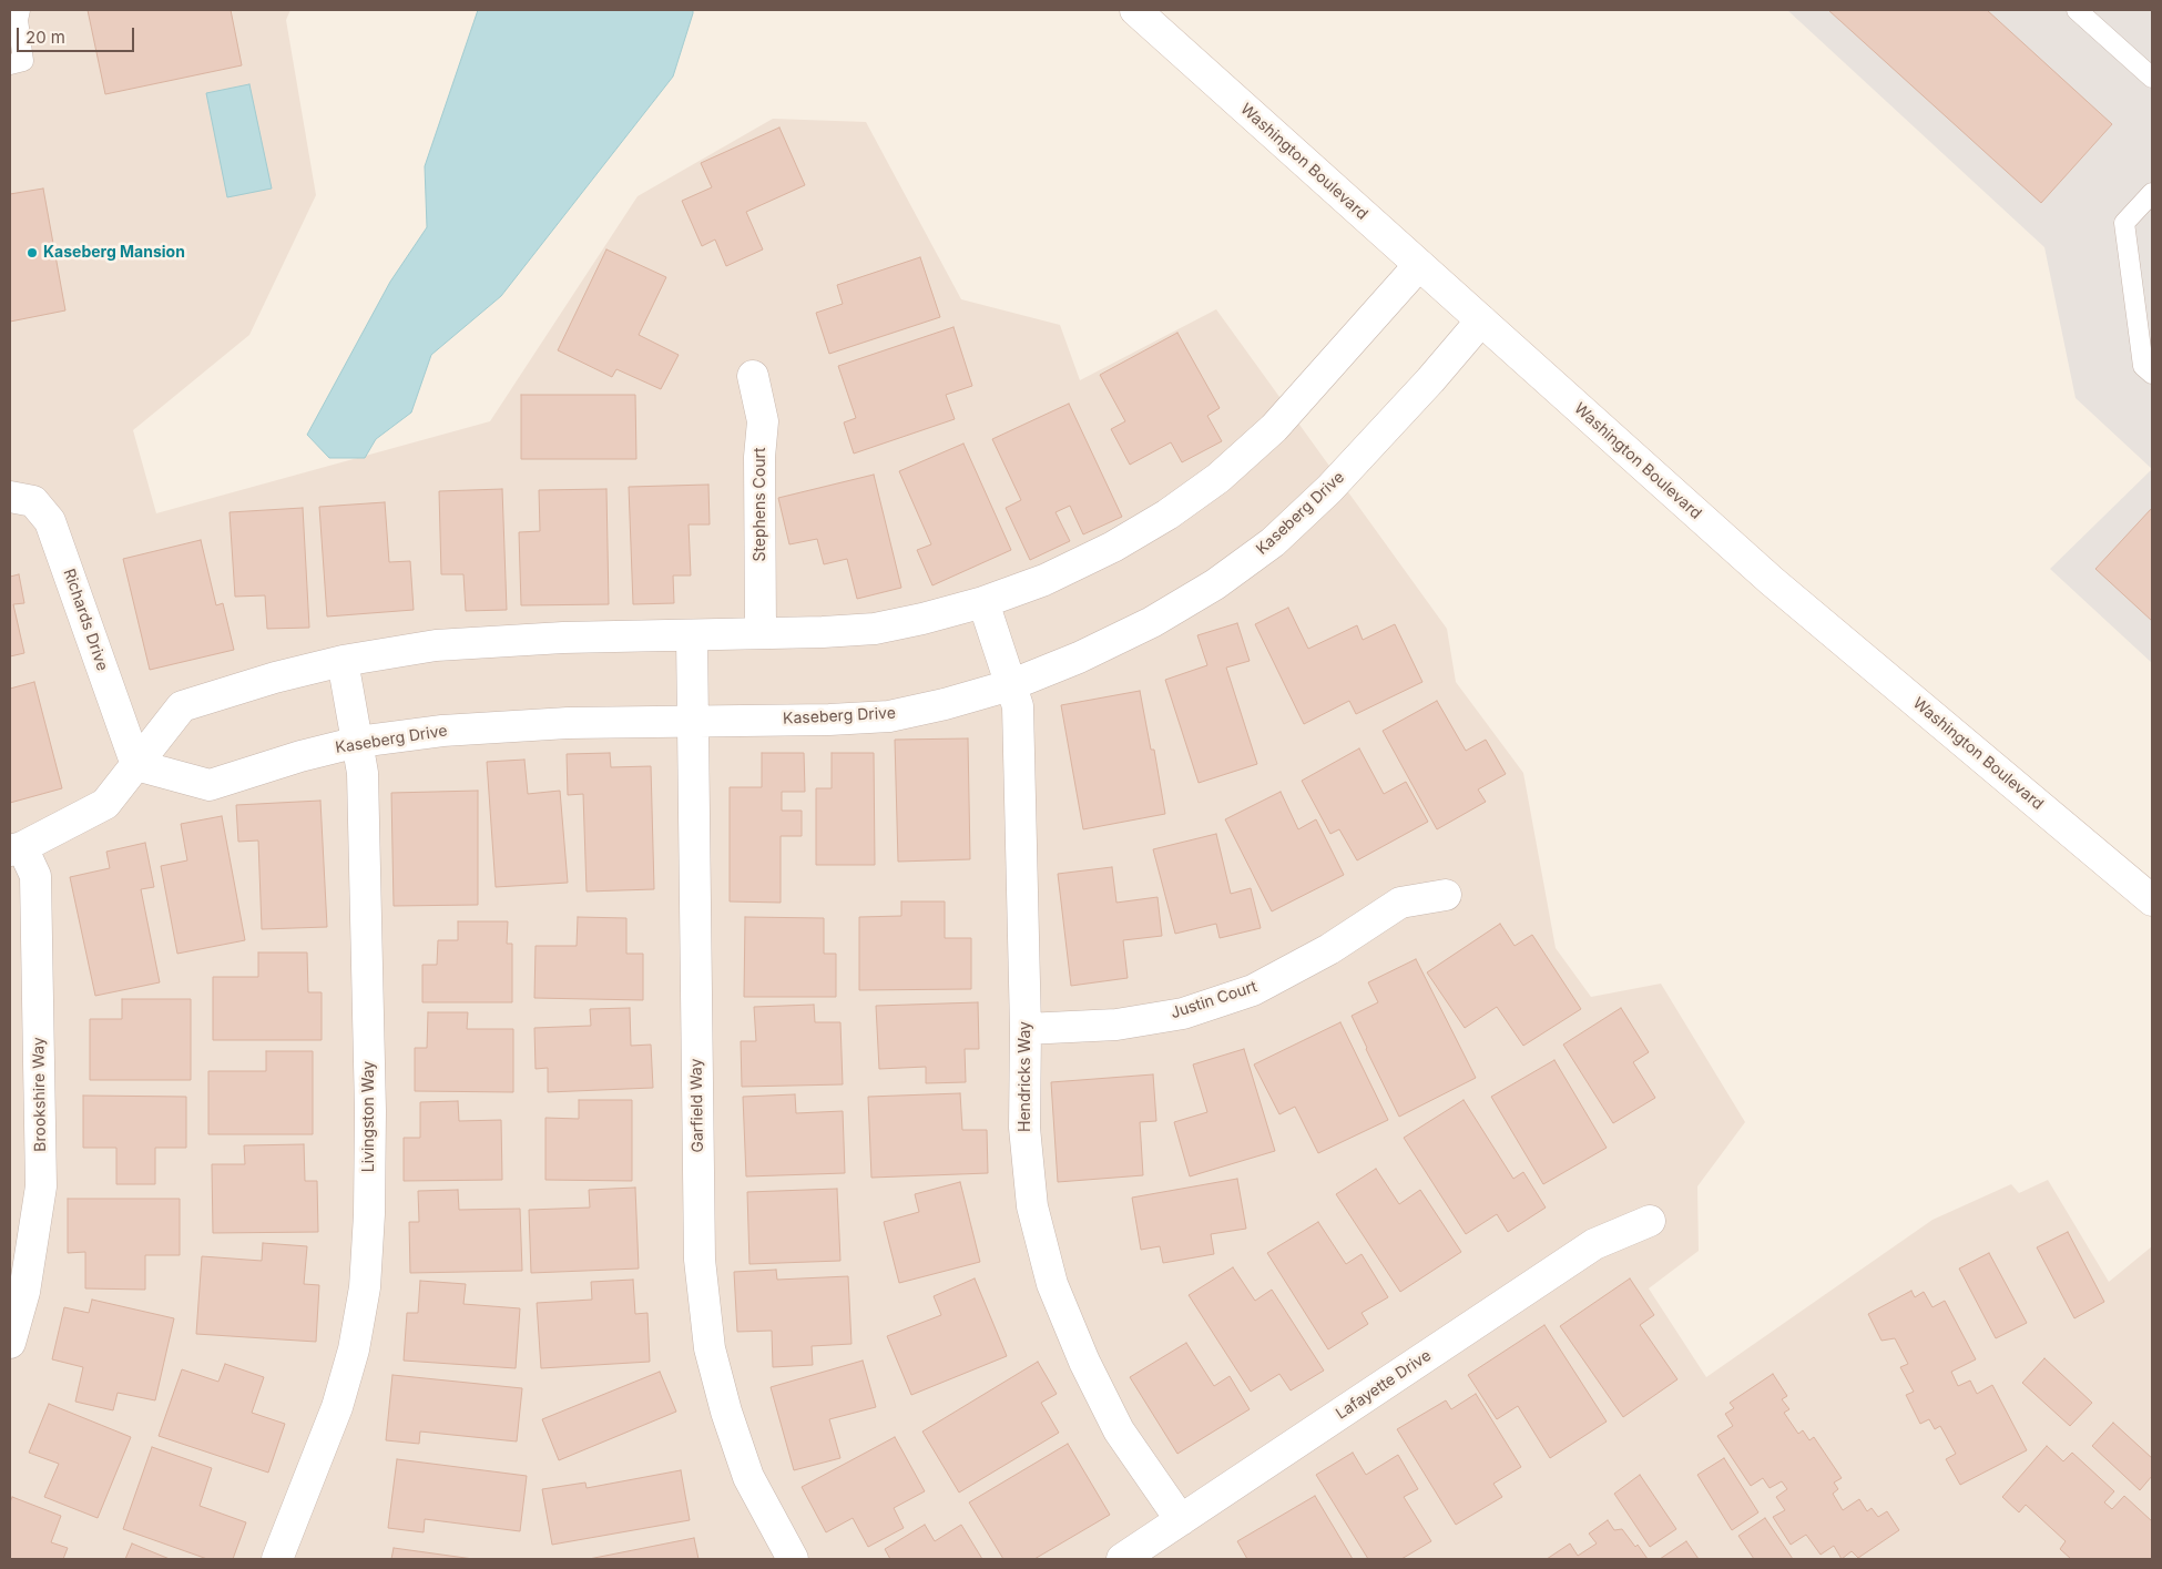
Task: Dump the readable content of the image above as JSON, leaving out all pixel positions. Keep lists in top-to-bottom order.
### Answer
{
  "streets": {
    "street": [
      "Washington Boulevard",
      "Stephens Court",
      "Kaseberg Drive",
      "Richards Drive",
      "Justin Court",
      "Hendricks Way",
      "Brookshire Way",
      "Garfield Way",
      "Livingston Way",
      "Lafayette Drive"
    ]
  },
  "crossings": [
    ["Washington Boulevard", "Kaseberg Drive"],
    ["Kaseberg Drive", "Richards Drive"],
    ["Kaseberg Drive", "Hendricks Way"],
    ["Kaseberg Drive", "Garfield Way"],
    ["Kaseberg Drive", "Livingston Way"],
    ["Justin Court", "Hendricks Way"],
    ["Hendricks Way", "Lafayette Drive"]
  ],
  "places": ["Kaseberg Mansion"],
  "scale_bar": "20 m"
}
